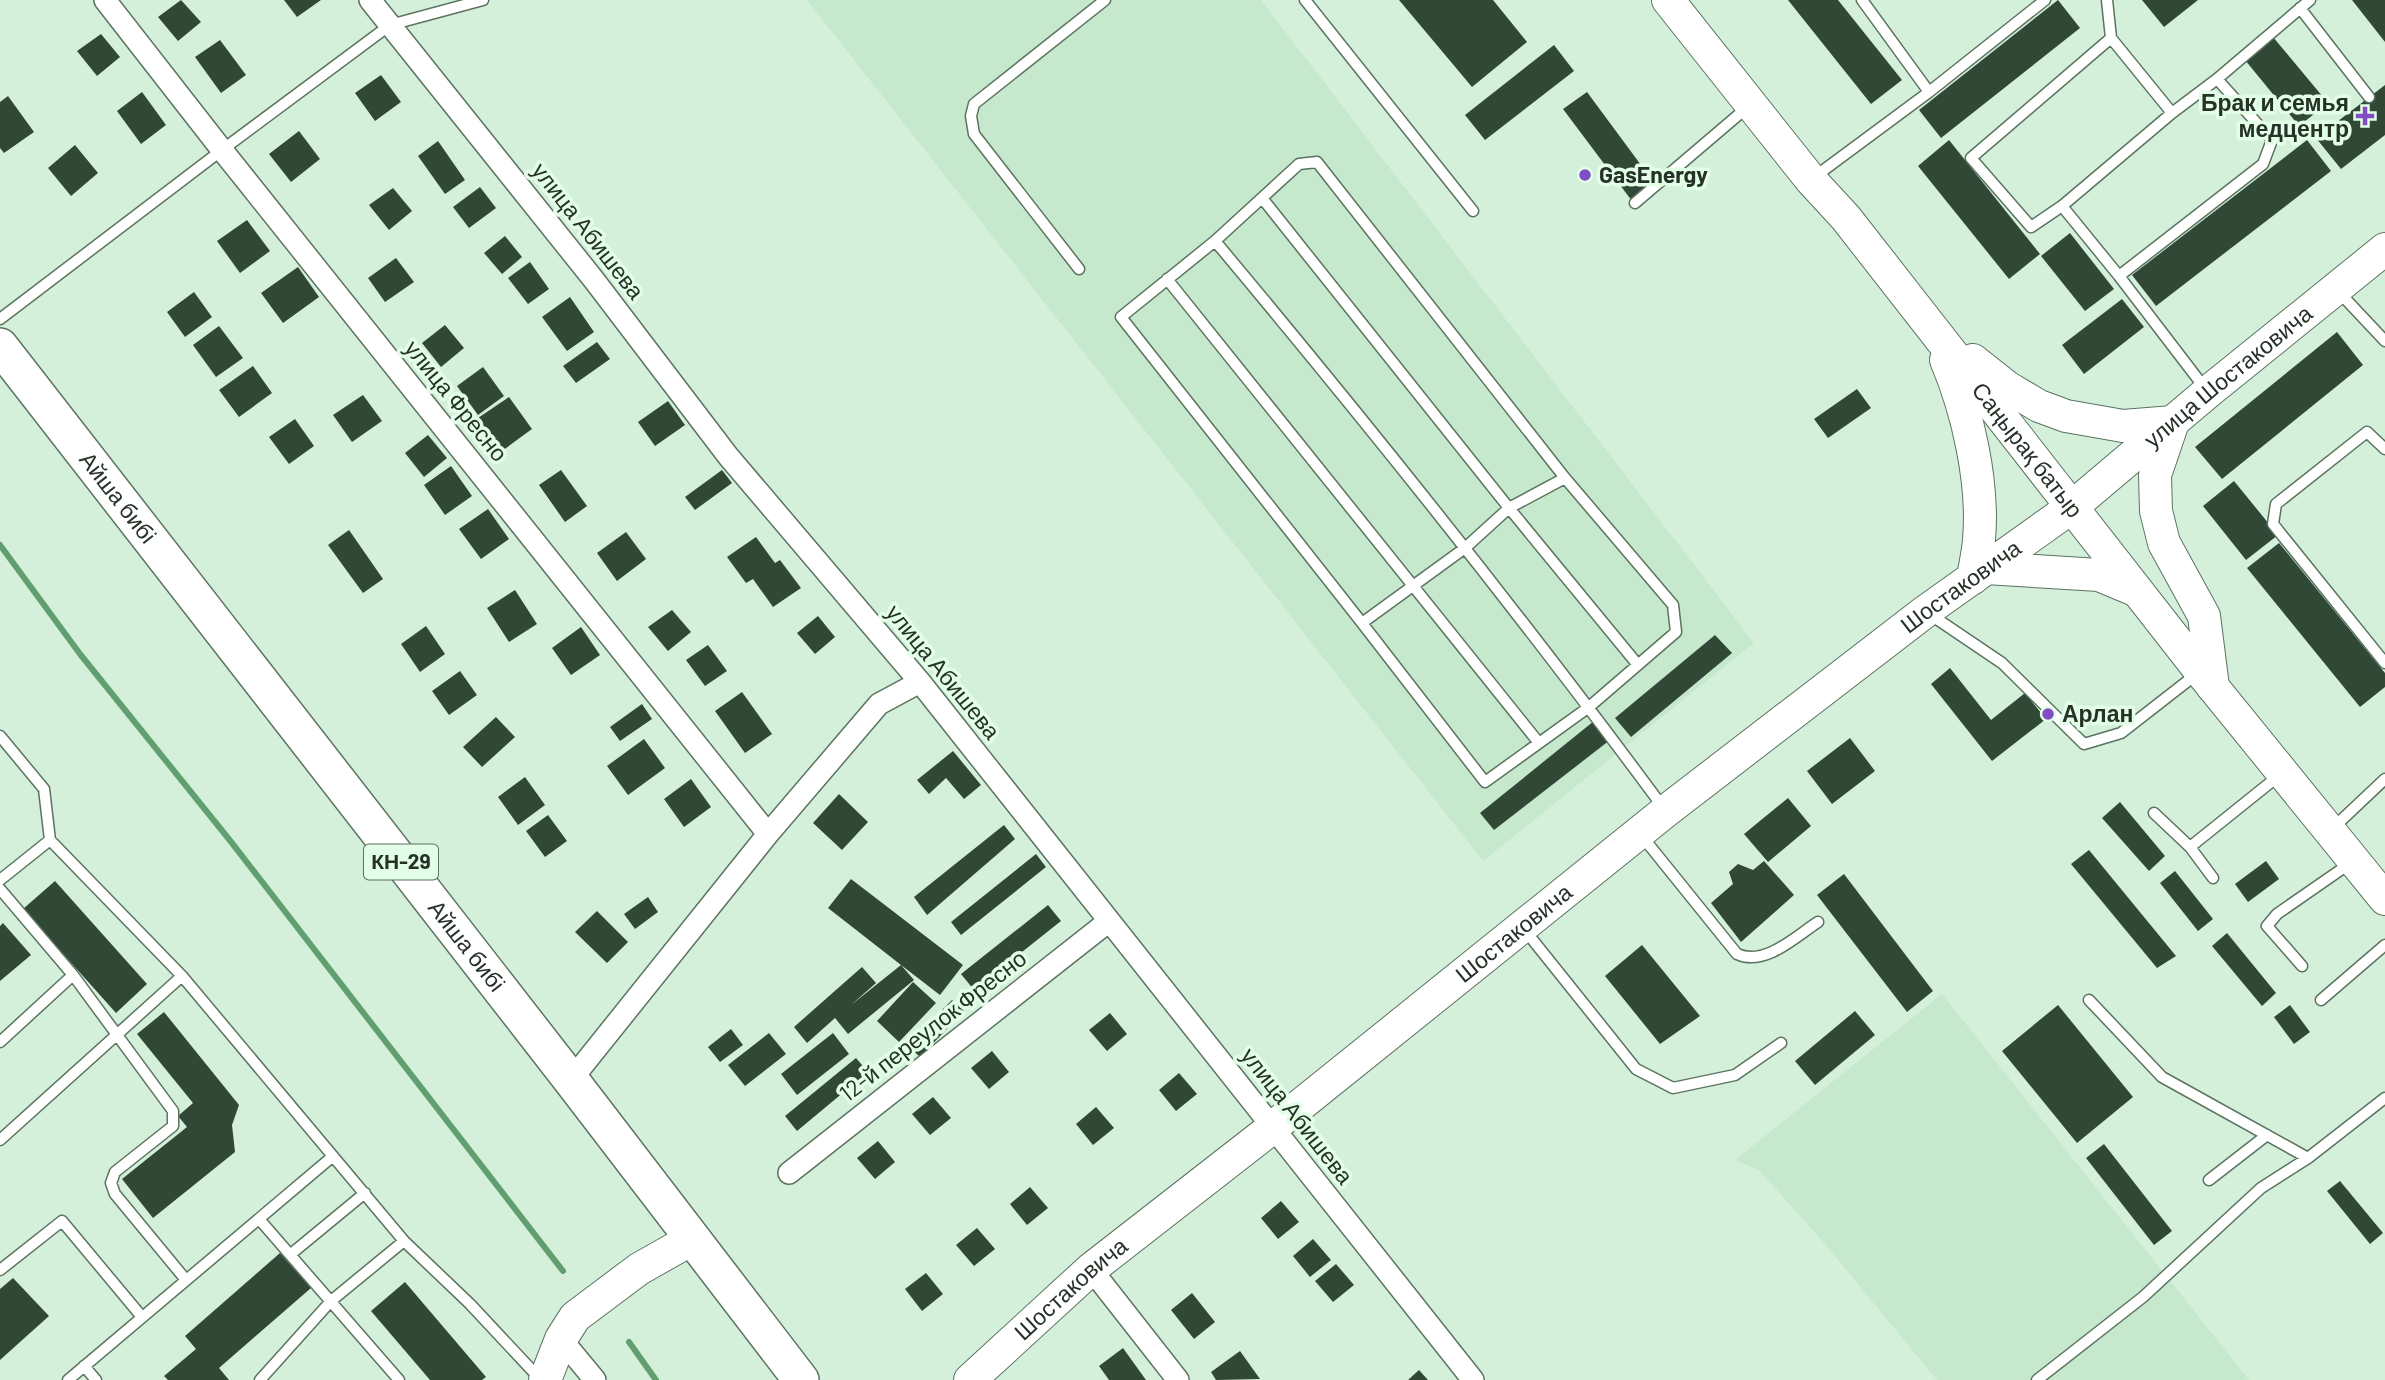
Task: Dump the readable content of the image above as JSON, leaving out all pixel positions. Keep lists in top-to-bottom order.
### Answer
{
  "streets": {
    "main road": ["Айша бибі", "КН-29"],
    "street": [
      "улица Абишева",
      "улица Шостаковича",
      "улица Фресно",
      "Саңырақ батыр",
      "Шостаковича",
      "12-й переулок Фресно"
    ]
  },
  "crossings": [
    ["улица Абишева", "Шостаковича"],
    ["улица Абишева", "12-й переулок Фресно"],
    ["улица Шостаковича", "Саңырақ батыр"],
    ["улица Шостаковича", "Шостаковича"],
    ["Саңырақ батыр", "Шостаковича"]
  ],
  "places": {
    "health": ["Брак и семья медцентр"],
    "other": ["GasEnergy", "Арлан"]
  }
}
